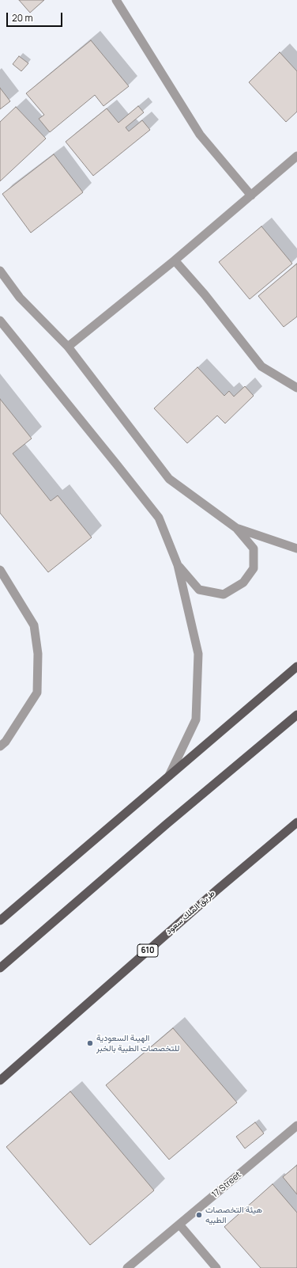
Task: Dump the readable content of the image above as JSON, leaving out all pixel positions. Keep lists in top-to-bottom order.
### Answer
{
  "streets": {
    "main road": ["طريق الملك سعود", "610"],
    "street": ["17 Street"]
  },
  "places": ["الهيىة السعودية للتخصصات الطبية بالخبر", "هيئة التخصصات الطبيه"],
  "scale_bar": "20 m"
}
